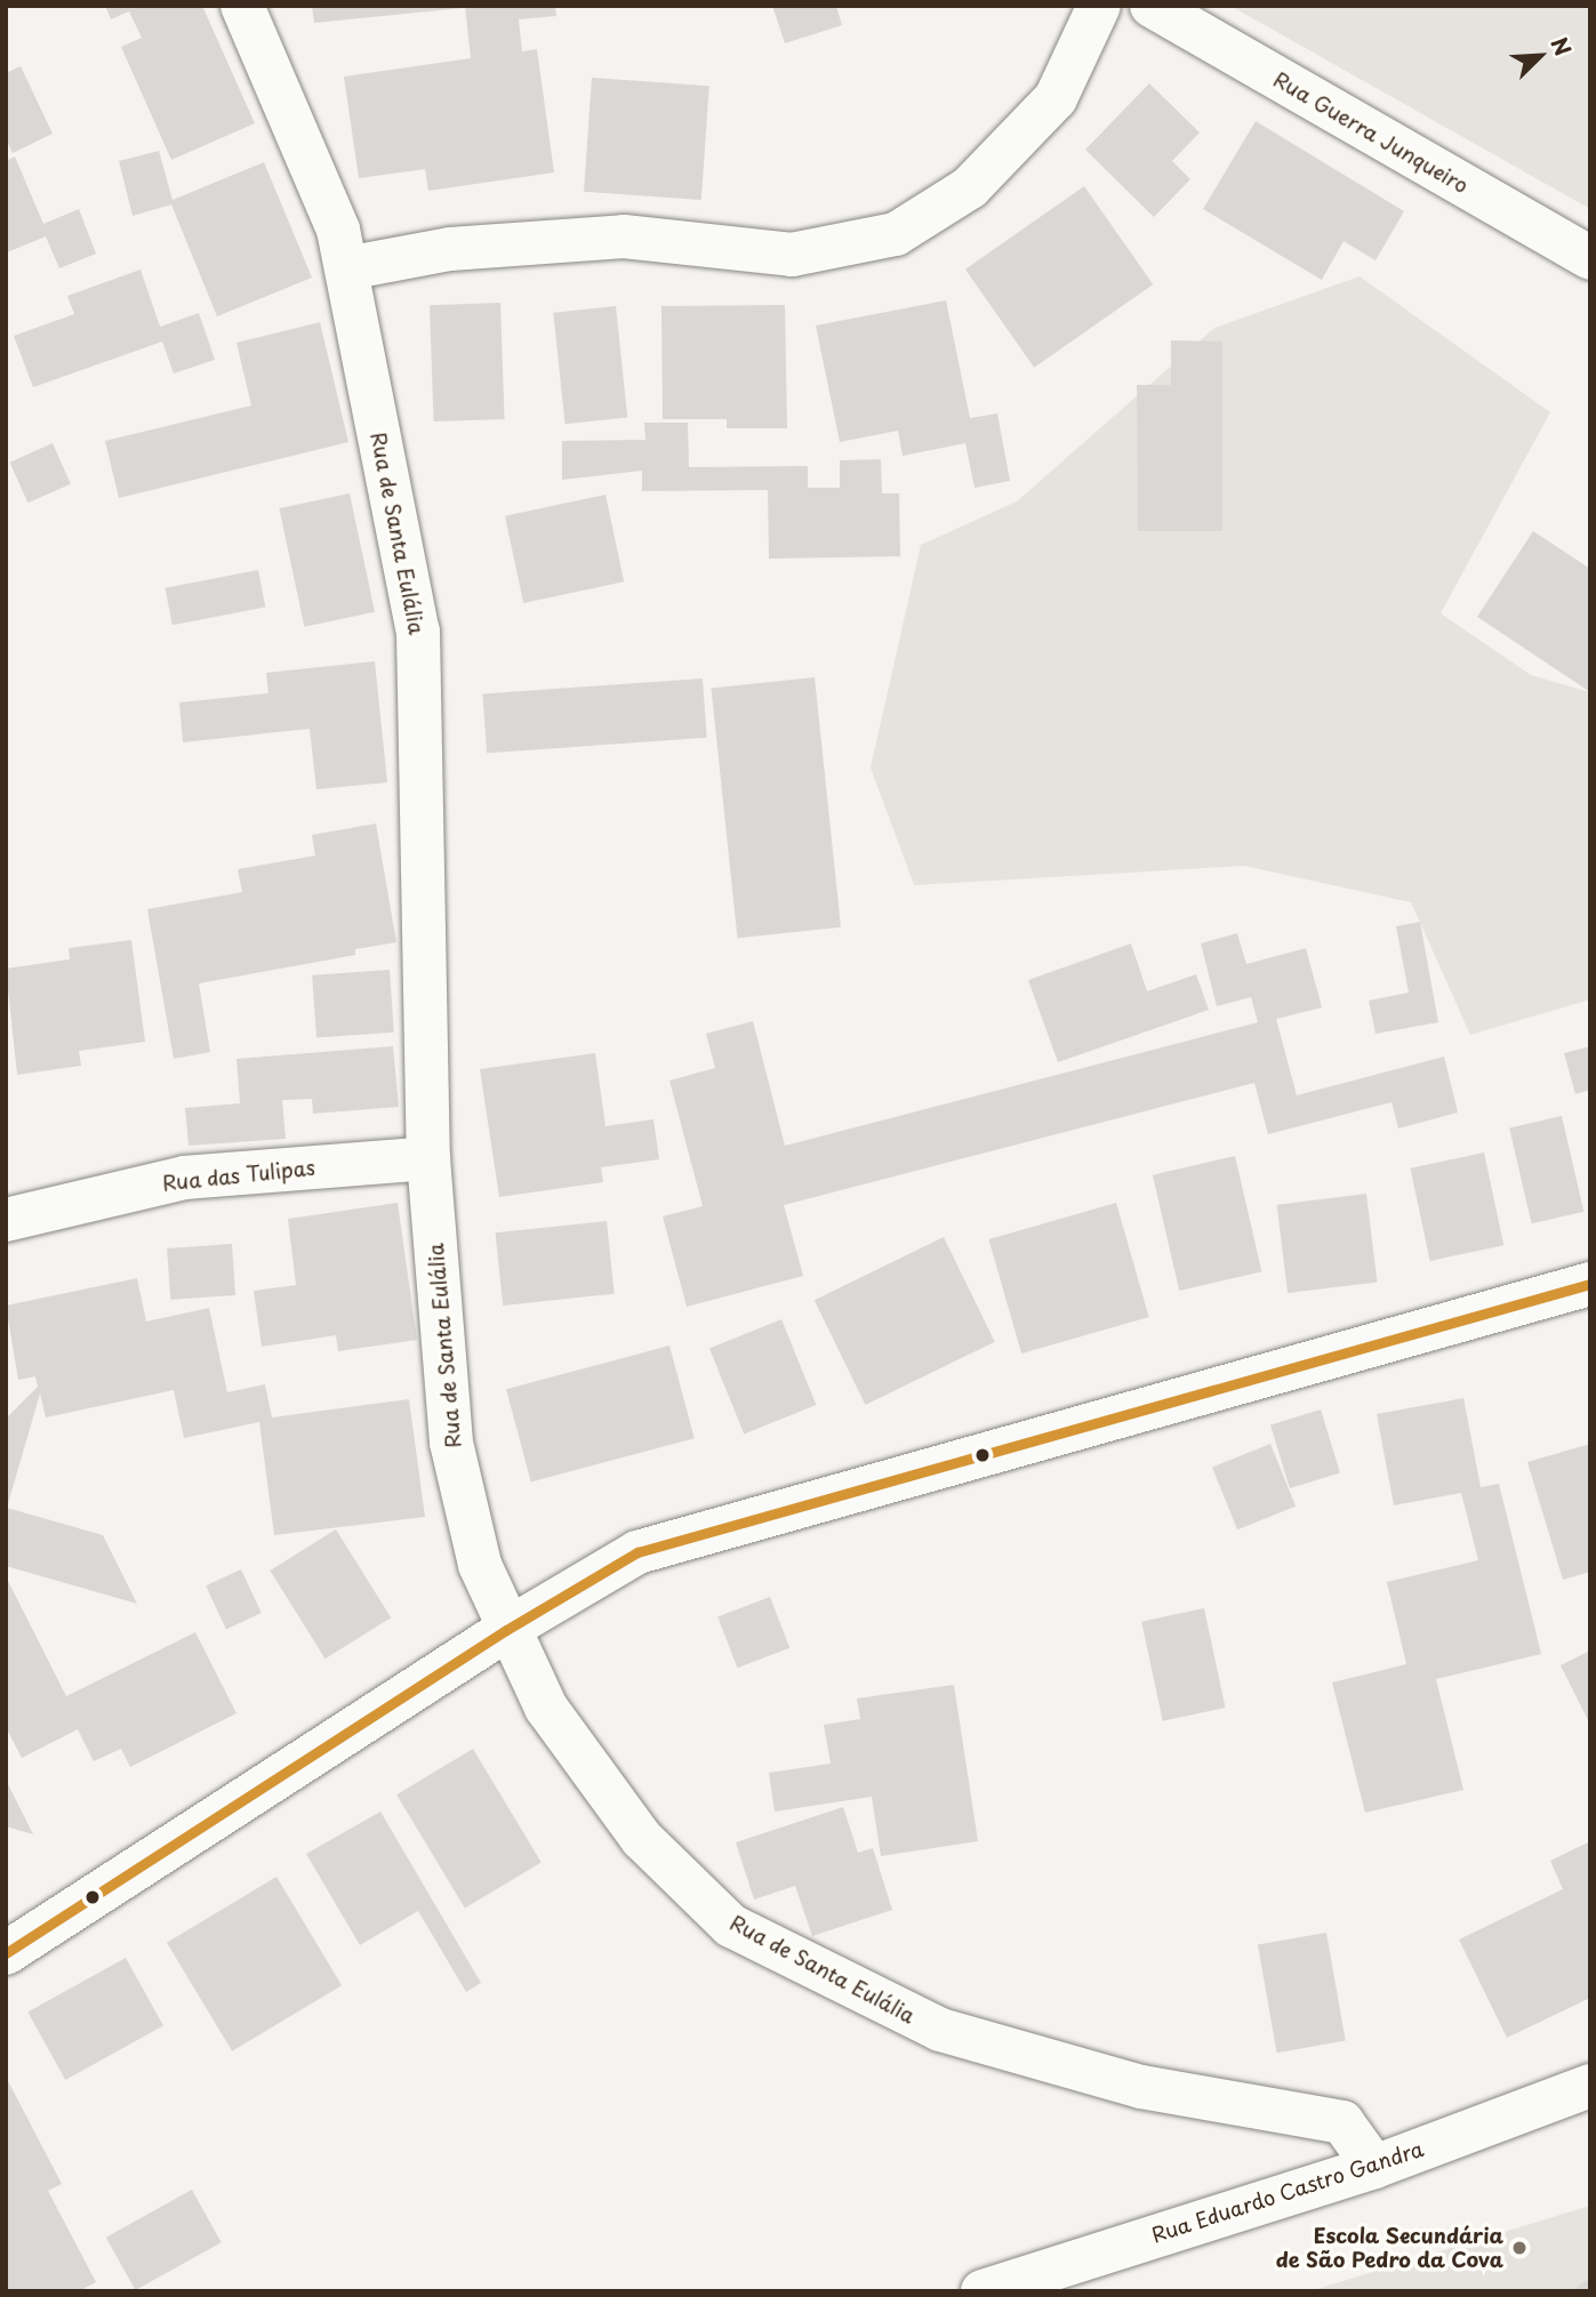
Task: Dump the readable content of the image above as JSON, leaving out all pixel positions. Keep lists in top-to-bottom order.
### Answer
{
  "streets": {
    "street": [
      "Rua Guerra Junqueiro",
      "Rua de Santa Eulália",
      "Rua das Tulipas",
      "Rua Eduardo Castro Gandra"
    ]
  },
  "crossings": [
    ["Rua de Santa Eulália", "Rua das Tulipas"],
    ["Rua de Santa Eulália", "Rua Eduardo Castro Gandra"]
  ],
  "places": ["Escola Secundária de São Pedro da Cova"],
  "north": "top right"
}
